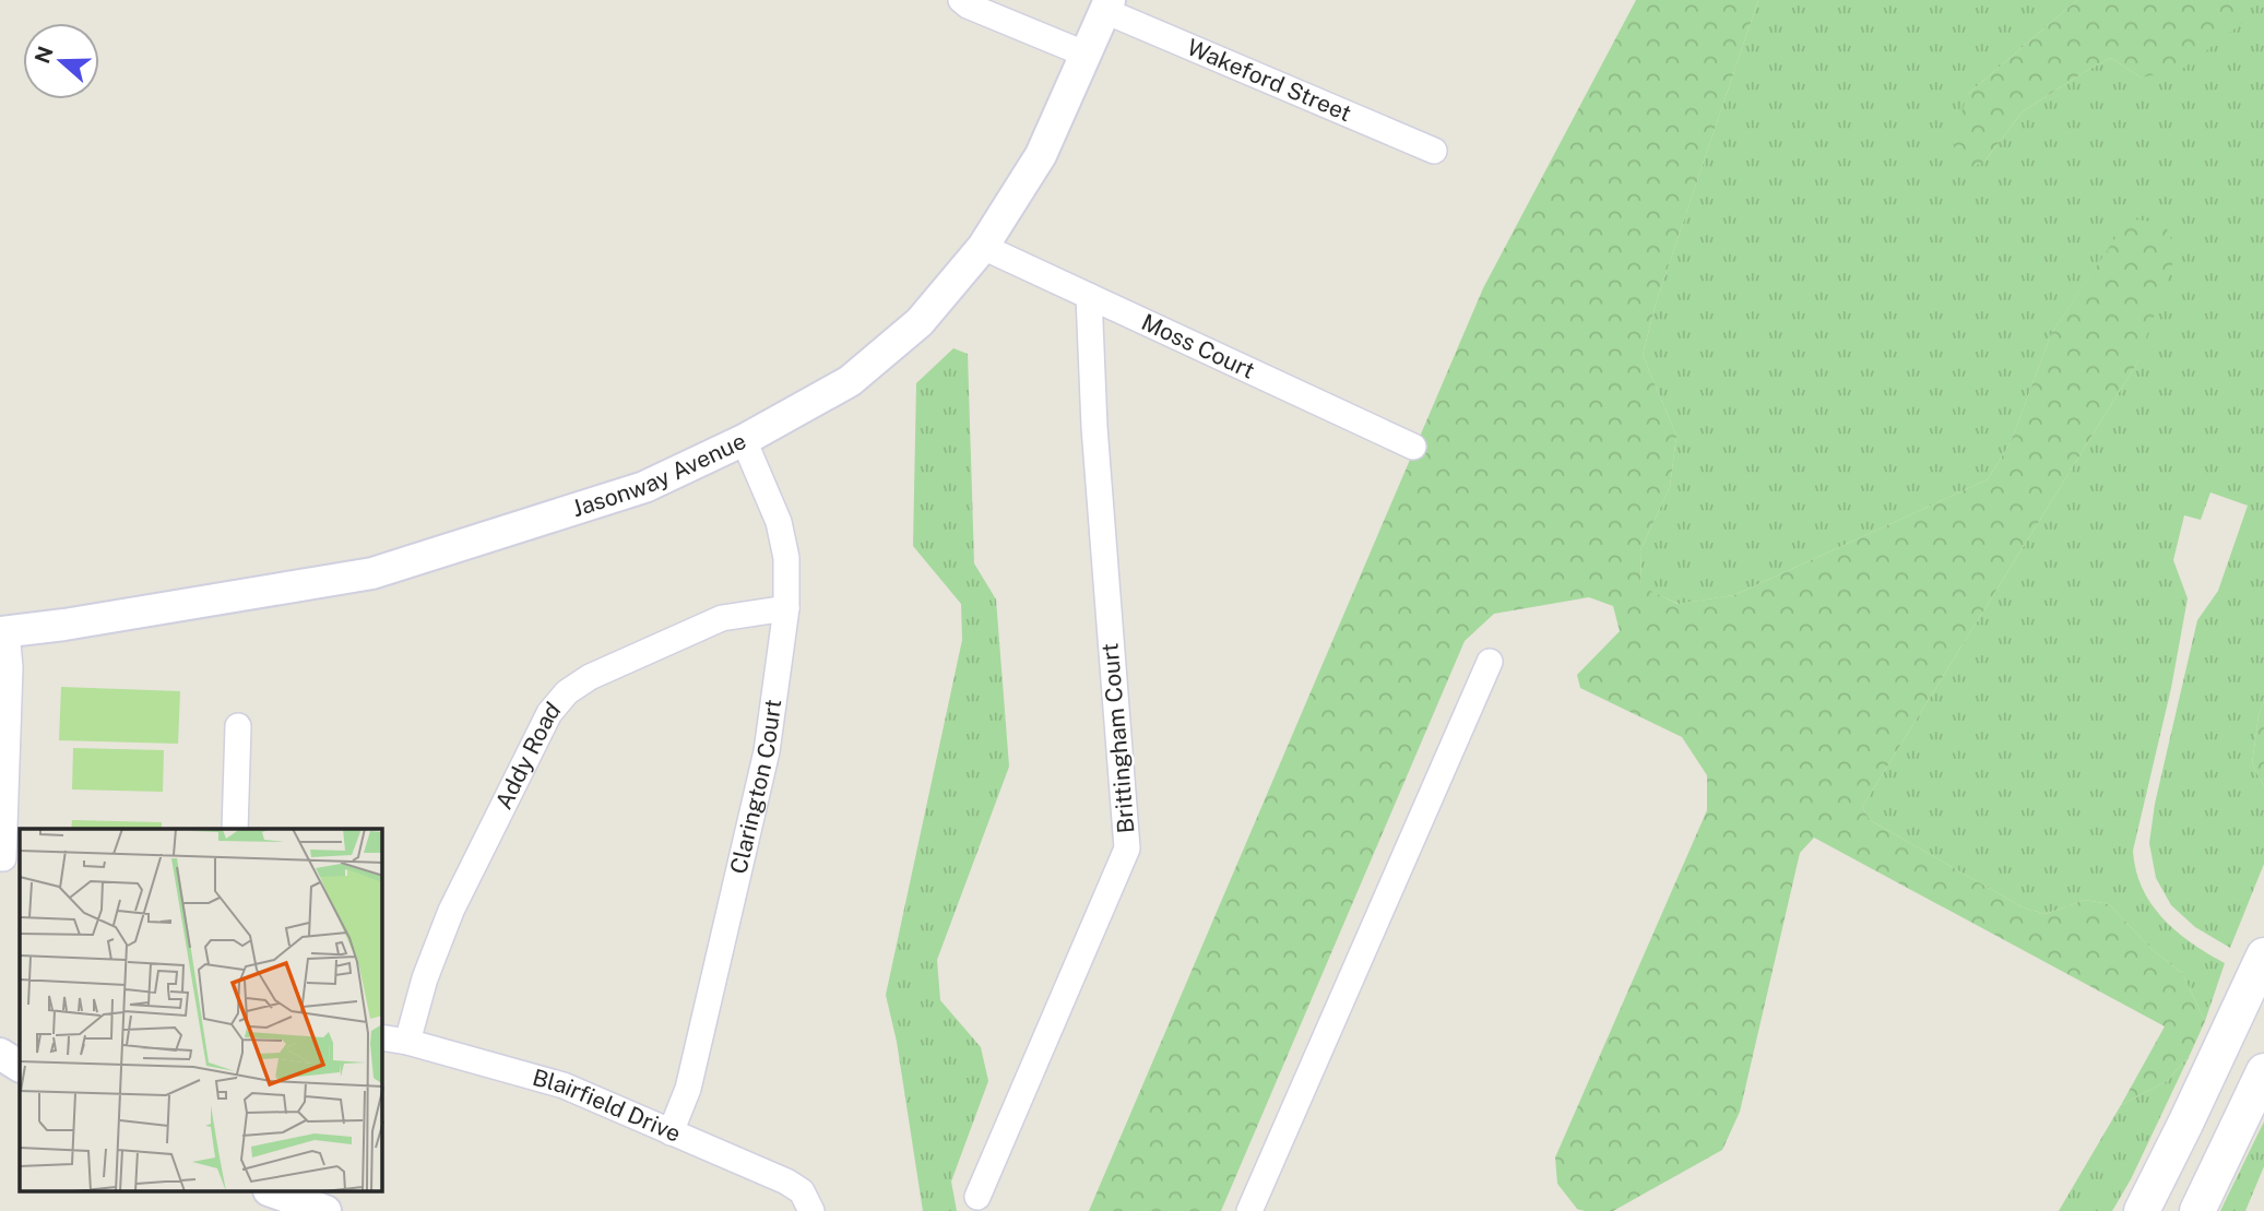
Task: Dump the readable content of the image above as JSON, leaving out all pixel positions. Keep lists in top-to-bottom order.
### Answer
{
  "streets": {
    "street": [
      "Wakeford Street",
      "Moss Court",
      "Jasonway Avenue",
      "Brittingham Court",
      "Addy Road",
      "Clarington Court",
      "Blairfield Drive"
    ]
  },
  "crossings": [
    ["Wakeford Street", "Jasonway Avenue"],
    ["Moss Court", "Jasonway Avenue"],
    ["Moss Court", "Brittingham Court"],
    ["Jasonway Avenue", "Clarington Court"],
    ["Addy Road", "Clarington Court"],
    ["Addy Road", "Blairfield Drive"],
    ["Clarington Court", "Blairfield Drive"]
  ],
  "north": "left"
}
